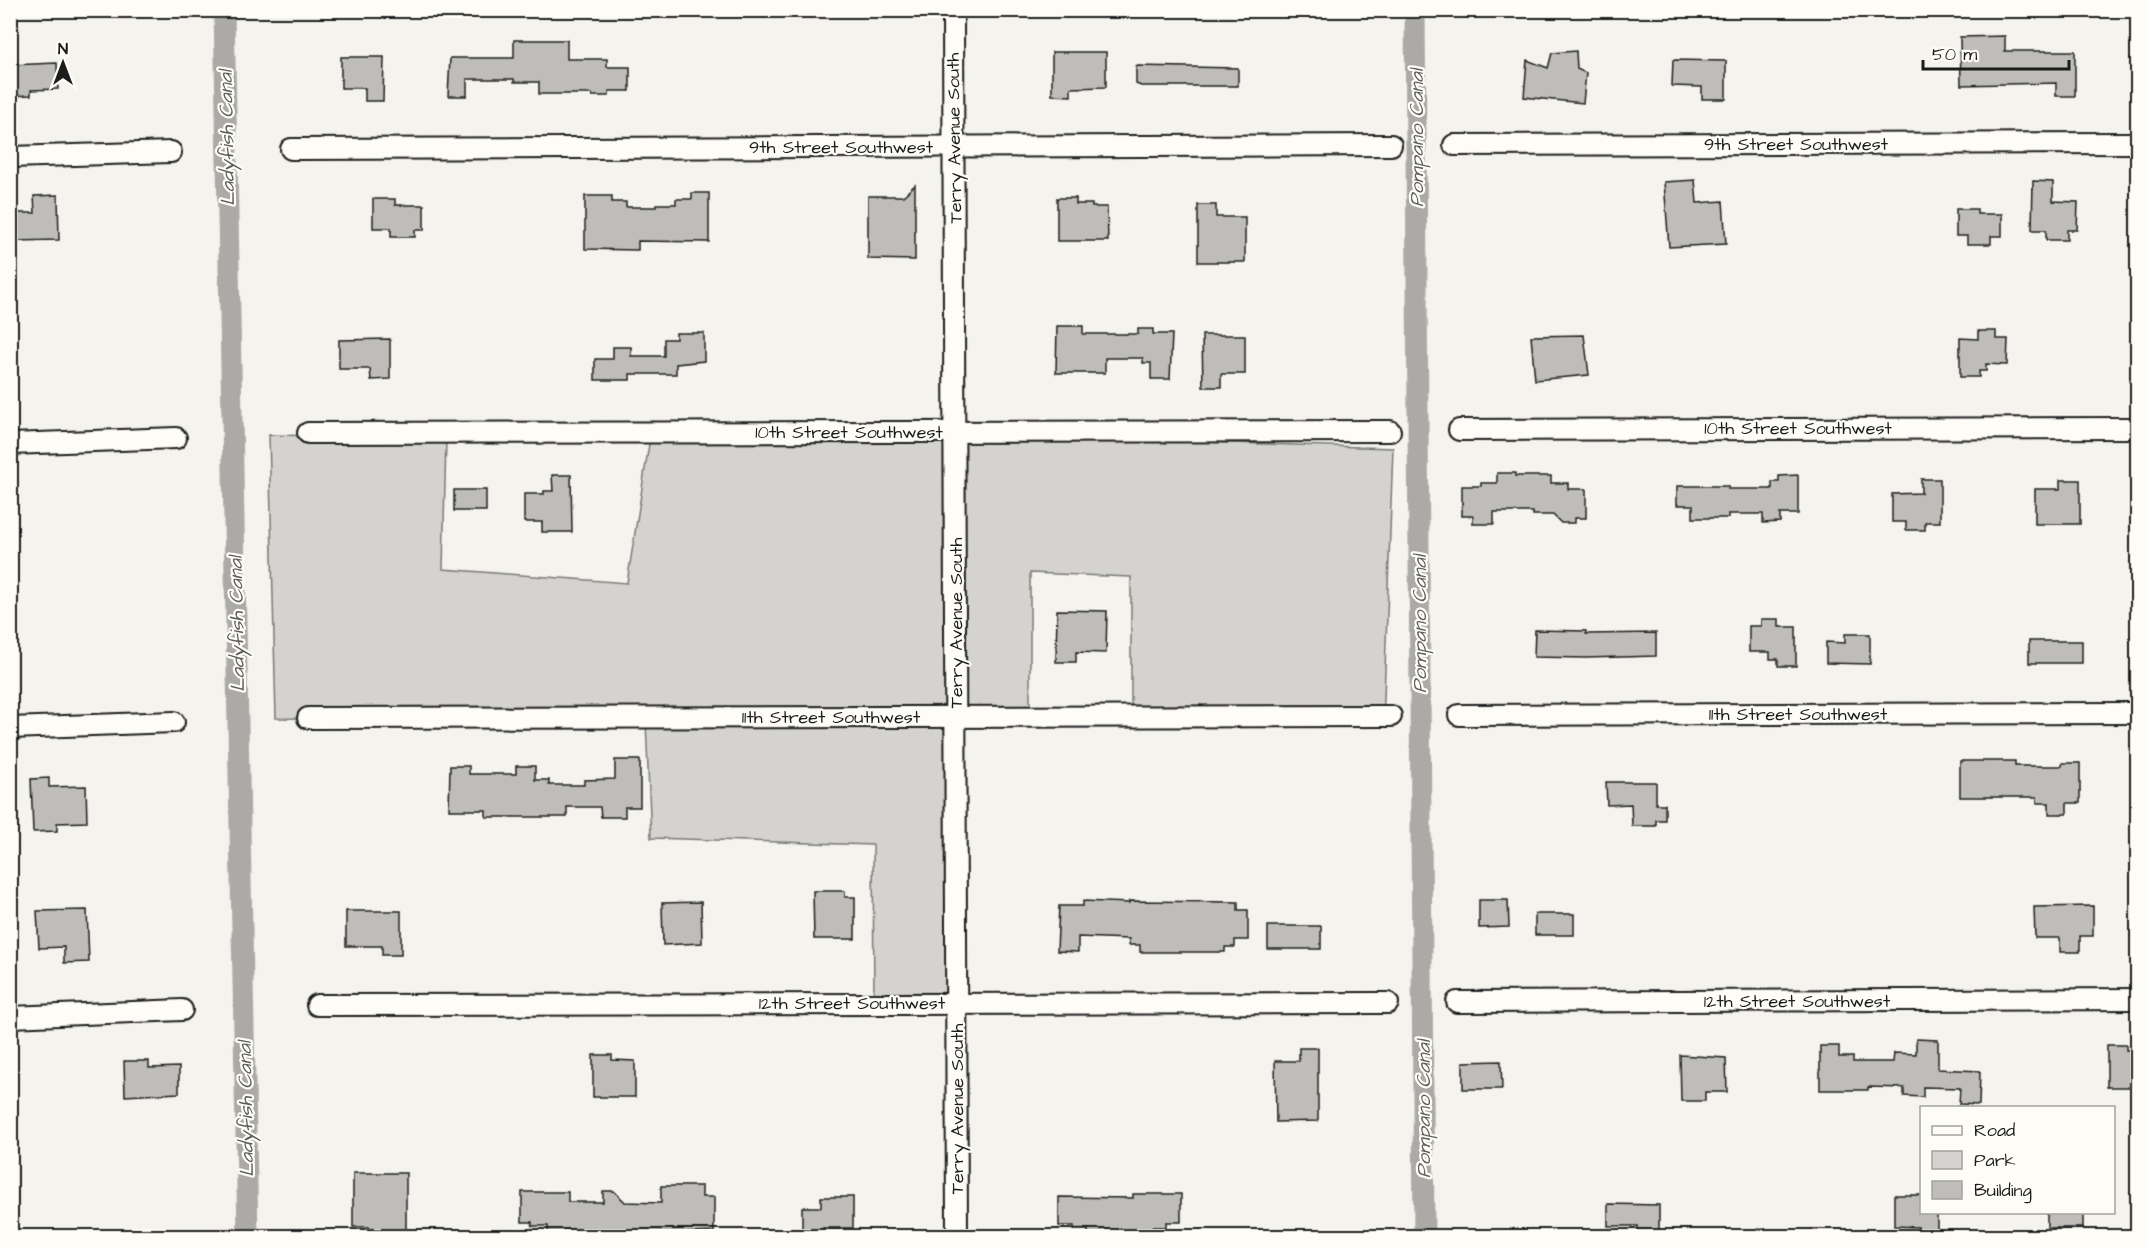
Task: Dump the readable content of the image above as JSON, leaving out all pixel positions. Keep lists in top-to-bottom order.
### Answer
{
  "streets": {
    "street": [
      "Terry Avenue South",
      "9th Street Southwest",
      "10th Street Southwest",
      "11th Street Southwest",
      "12th Street Southwest"
    ]
  },
  "crossings": [
    ["Terry Avenue South", "9th Street Southwest"],
    ["Terry Avenue South", "10th Street Southwest"],
    ["Terry Avenue South", "11th Street Southwest"],
    ["Terry Avenue South", "12th Street Southwest"]
  ],
  "water": ["Ladyfish Canal", "Pompano Canal"],
  "legend": ["Road", "Park", "Building"],
  "scale_bar": "50 m",
  "north": "top"
}
